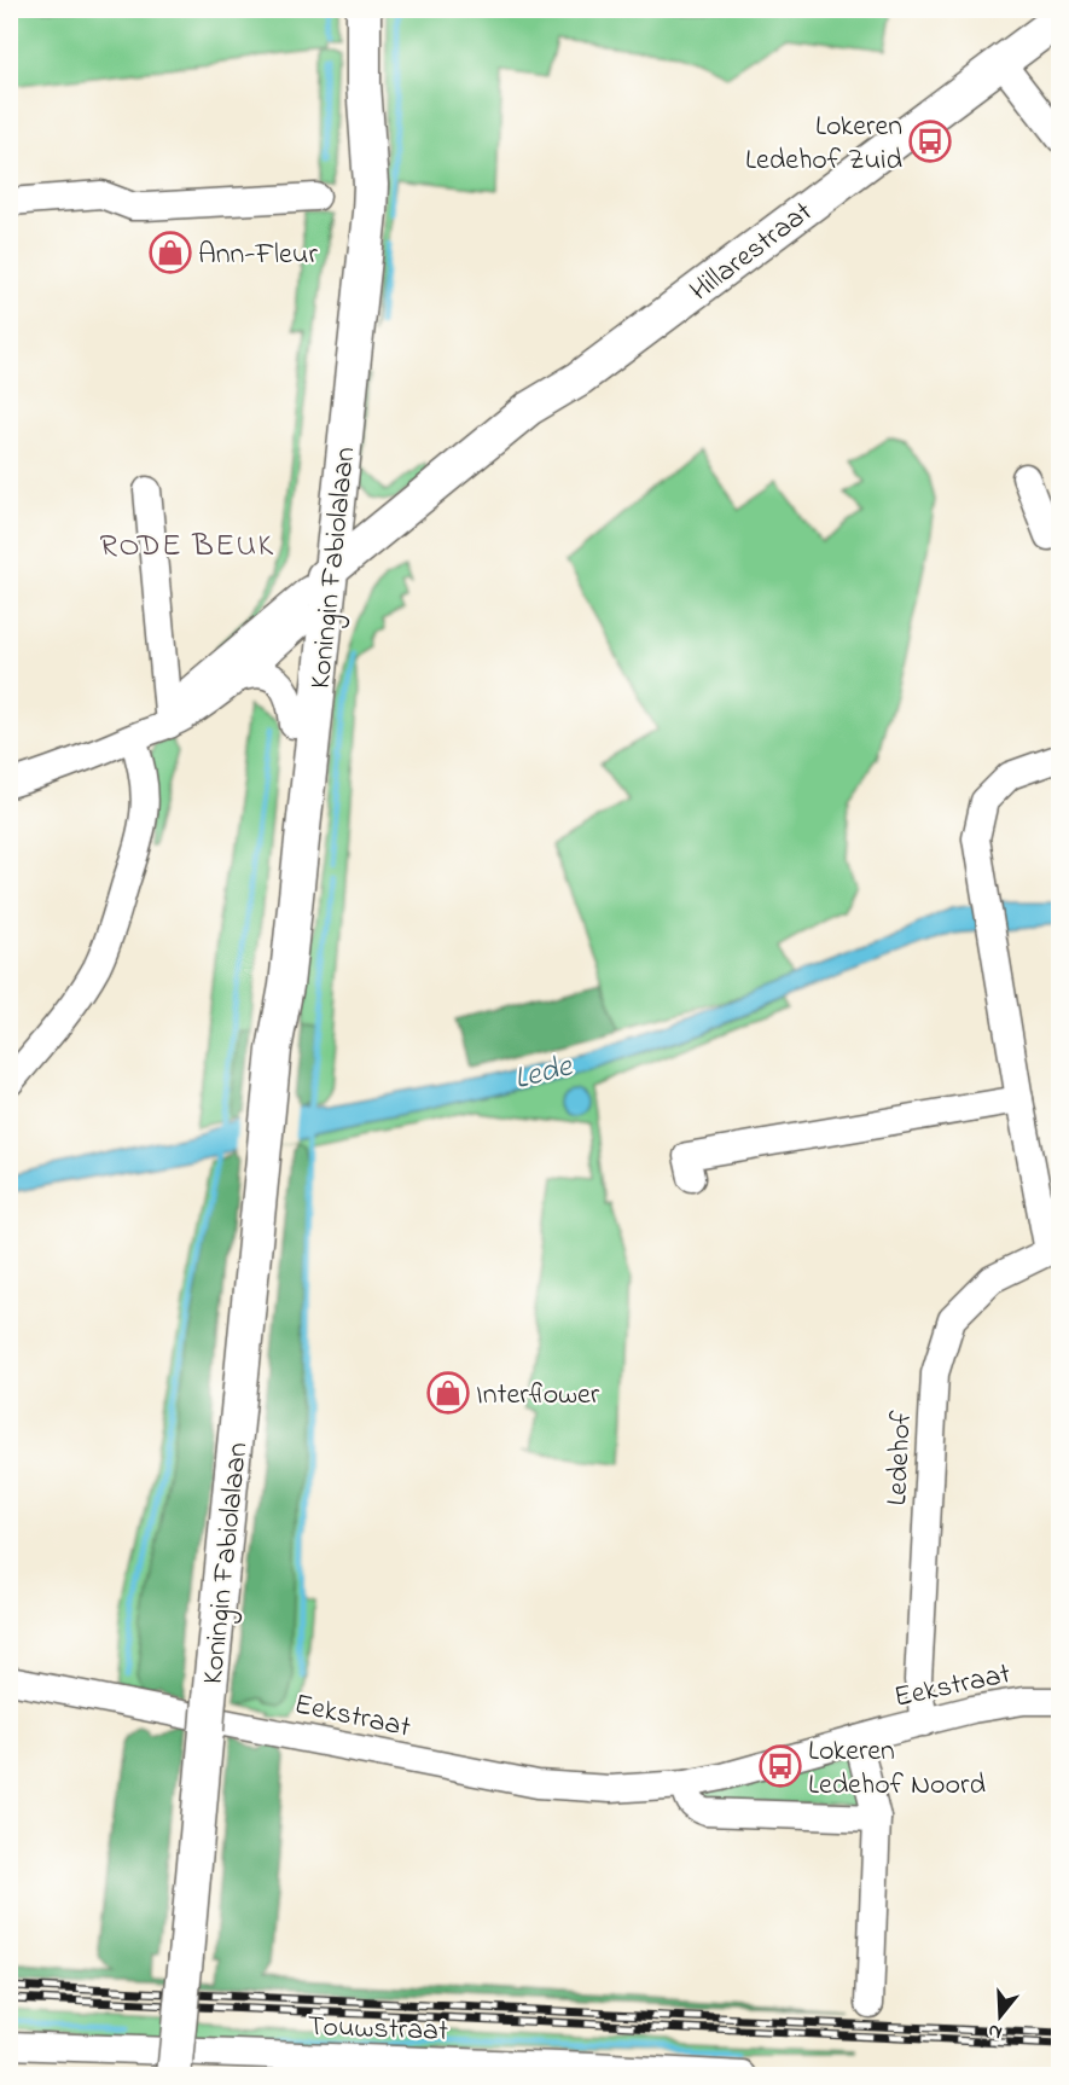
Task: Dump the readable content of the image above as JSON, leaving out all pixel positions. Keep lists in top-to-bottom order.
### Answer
{
  "streets": {
    "main road": ["Hillarestraat", "Koningin Fabiolalaan"],
    "street": ["Ledehof", "Eekstraat", "Touwstraat"]
  },
  "crossings": [
    ["Hillarestraat", "Koningin Fabiolalaan"],
    ["Ledehof", "Eekstraat"]
  ],
  "districts": ["RODE BEUK"],
  "water": ["Lede"],
  "places": {
    "bus stop": ["Lokeren Ledehof Zuid", "Lokeren Ledehof Noord"],
    "shop": ["Ann-Fleur", "Interflower"]
  },
  "north": "bottom"
}
